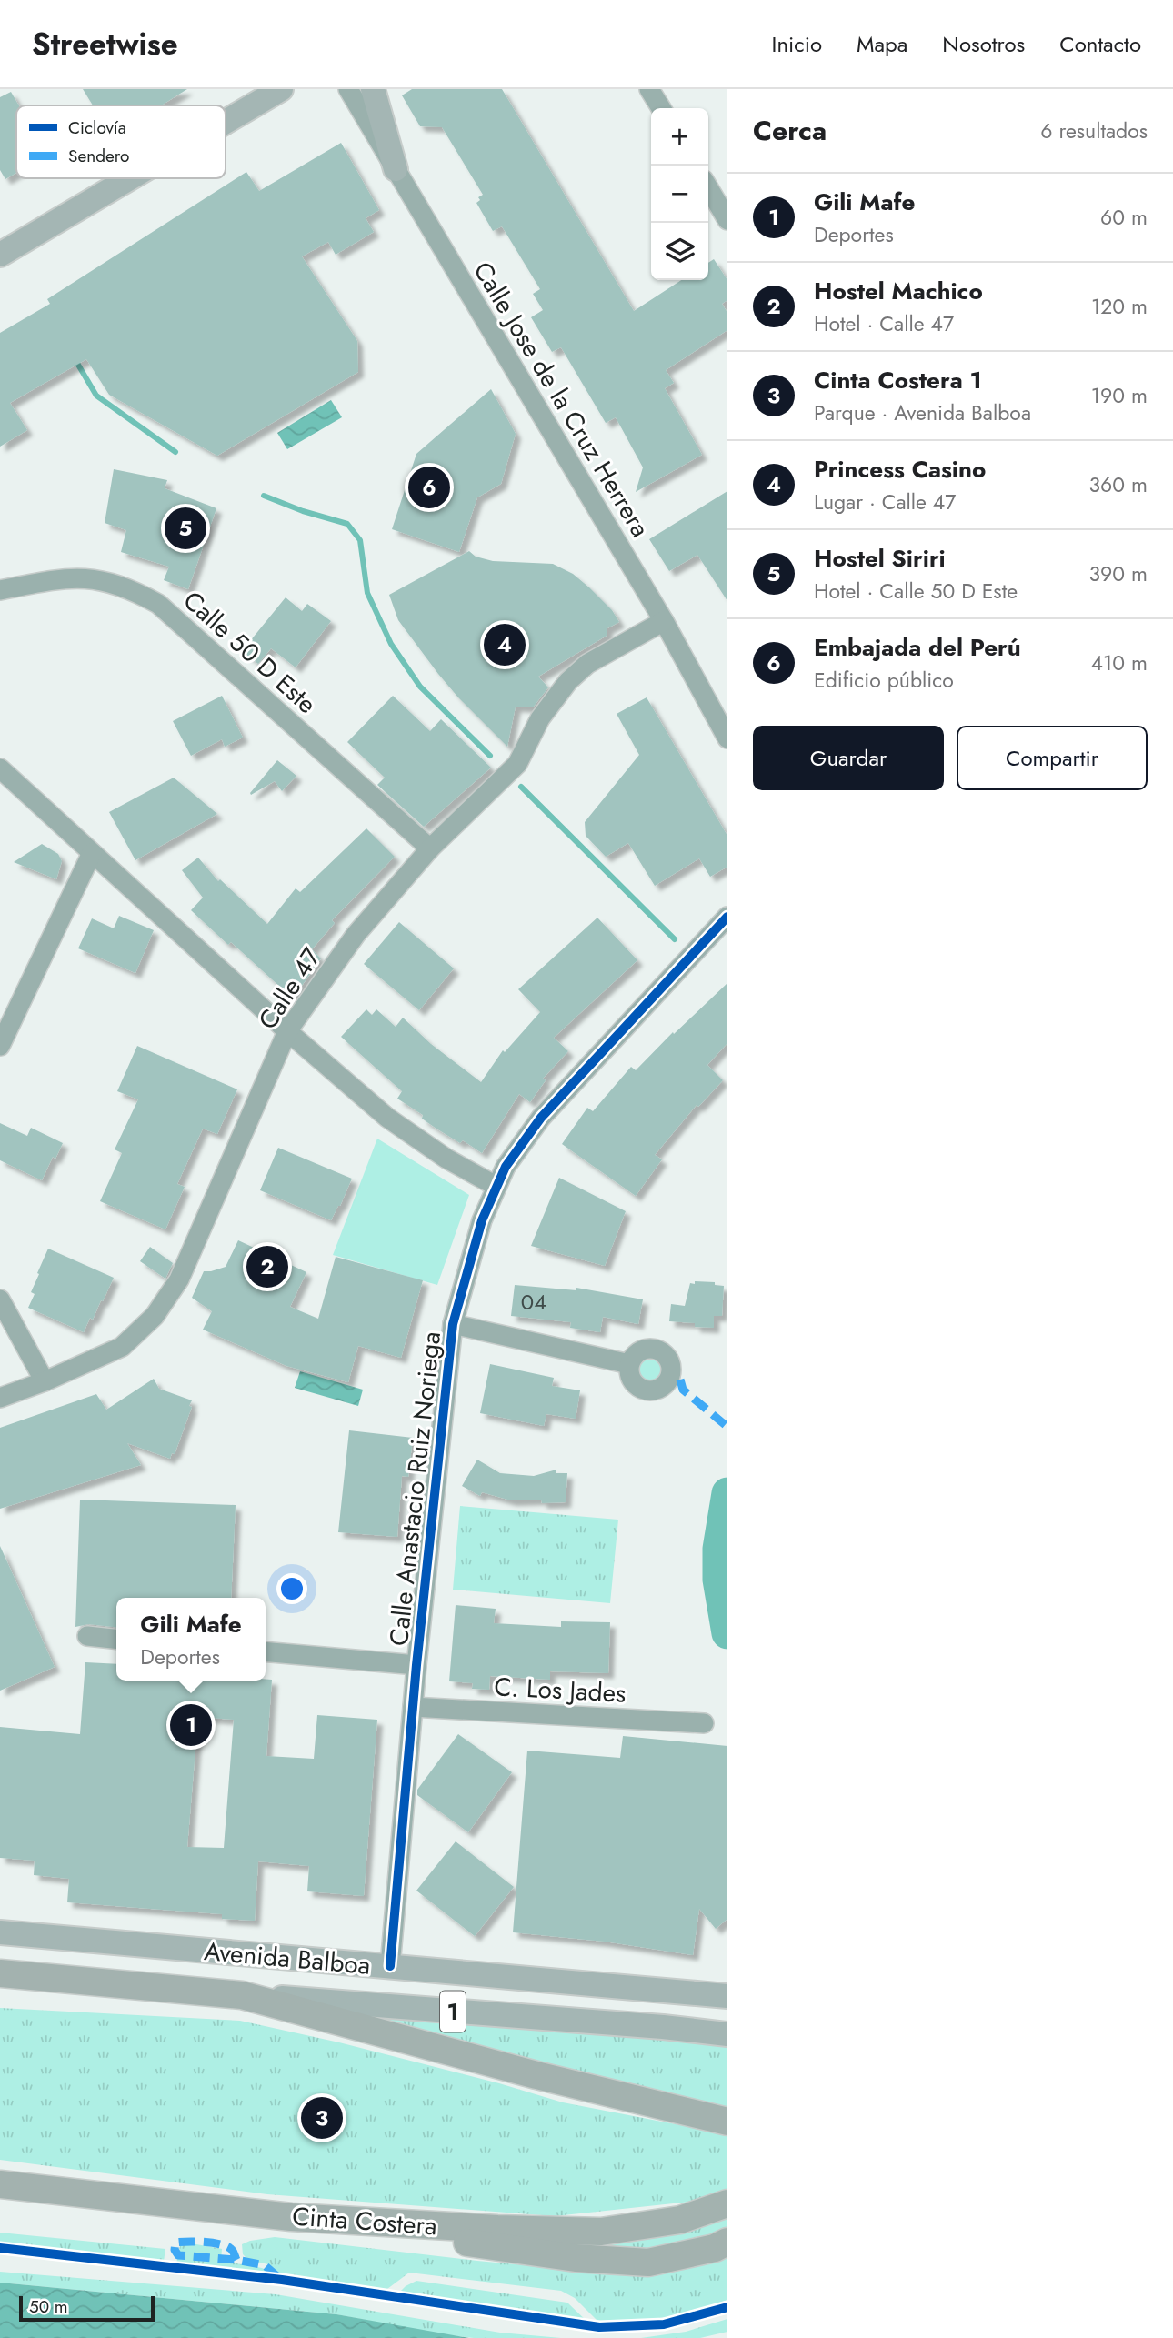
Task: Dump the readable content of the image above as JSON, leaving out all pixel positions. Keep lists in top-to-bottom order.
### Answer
{
  "streets": {
    "highway": ["Avenida Balboa", "1", "Cinta Costera"],
    "street": [
      "Calle Jose de la Cruz Herrera",
      "Calle 50 D Este",
      "Calle 47",
      "Calle Anastacio Ruiz Noriega",
      "C. Los Jades"
    ]
  },
  "crossings": [
    ["Calle Jose de la Cruz Herrera", "Calle 47"],
    ["Calle 50 D Este", "Calle 47"],
    ["Calle Anastacio Ruiz Noriega", "C. Los Jades"],
    ["Calle Anastacio Ruiz Noriega", "Avenida Balboa"]
  ],
  "house_numbers": ["04"],
  "legend": ["Ciclovía", "Sendero"],
  "scale_bar": "50 m",
  "page": {
    "header": "Streetwise",
    "nav": [
      "Inicio",
      "Mapa",
      "Nosotros",
      "Contacto"
    ],
    "heading": ["Cerca", "6 resultados"],
    "map_buttons": ["+", "−"],
    "list": [
      {
        "mark": "1",
        "name": "Gili Mafe",
        "note": "Deportes",
        "value": "60 m"
      },
      {
        "mark": "2",
        "name": "Hostel Machico",
        "note": "Hotel · Calle 47",
        "value": "120 m"
      },
      {
        "mark": "3",
        "name": "Cinta Costera 1",
        "note": "Parque · Avenida Balboa",
        "value": "190 m"
      },
      {
        "mark": "4",
        "name": "Princess Casino",
        "note": "Lugar · Calle 47",
        "value": "360 m"
      },
      {
        "mark": "5",
        "name": "Hostel Siriri",
        "note": "Hotel · Calle 50 D Este",
        "value": "390 m"
      },
      {
        "mark": "6",
        "name": "Embajada del Perú",
        "note": "Edificio público",
        "value": "410 m"
      }
    ],
    "pins": [
      "6",
      "5",
      "4",
      "2",
      "1",
      "3"
    ],
    "buttons": ["Guardar", "Compartir"],
    "popup": ["Gili Mafe", "Deportes"],
    "scale": "50 m"
  }
}
